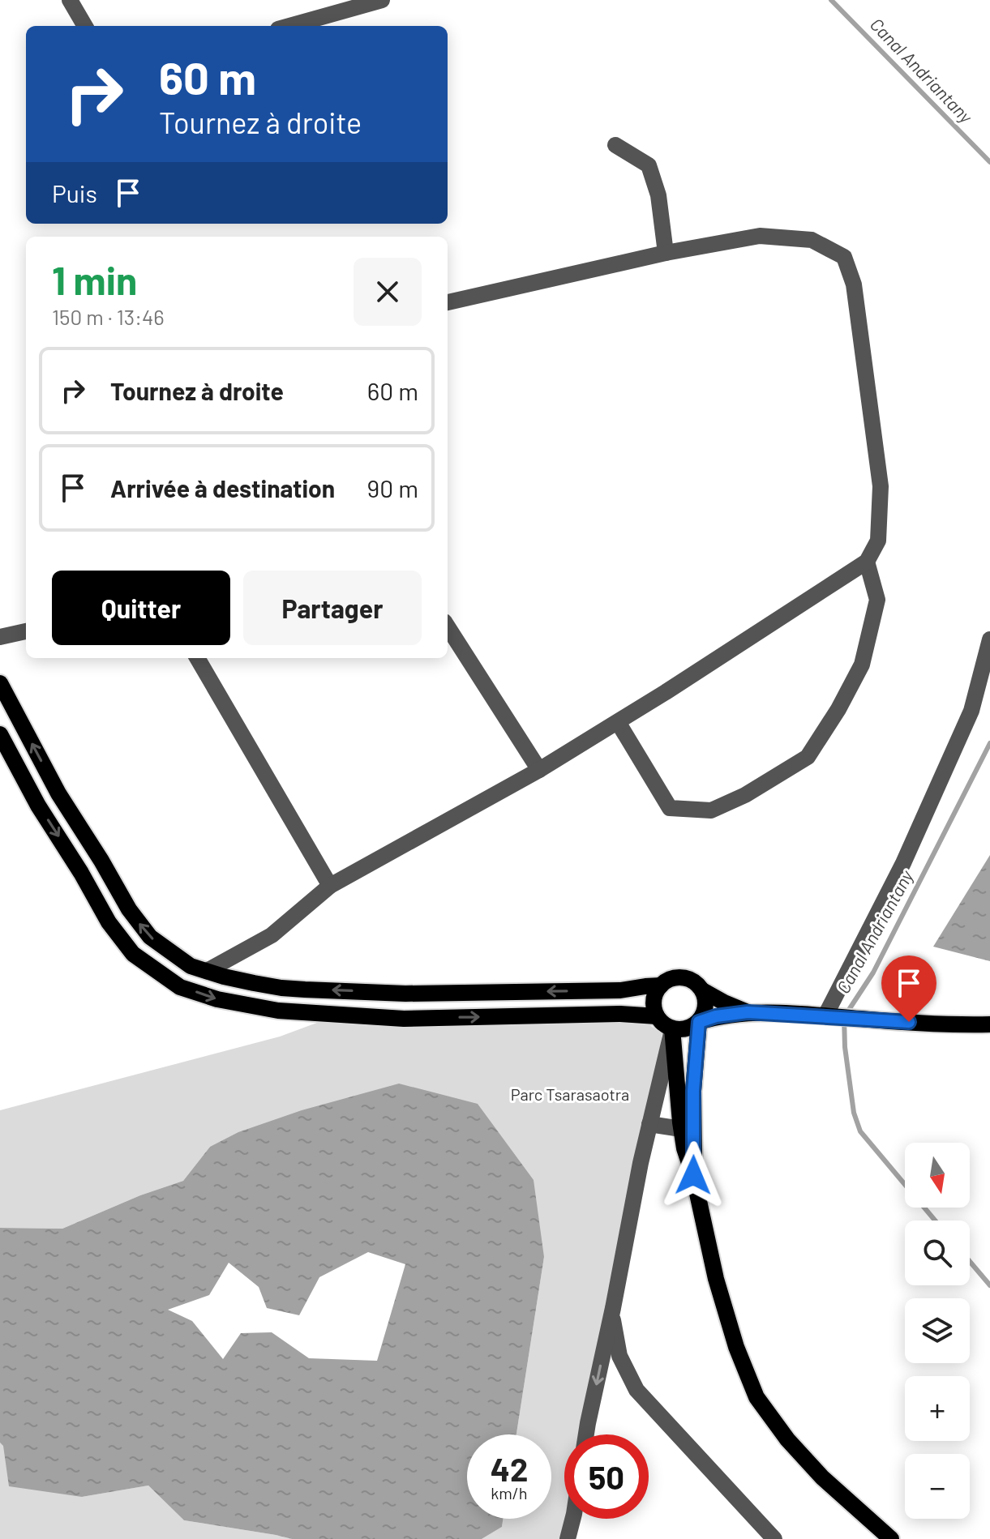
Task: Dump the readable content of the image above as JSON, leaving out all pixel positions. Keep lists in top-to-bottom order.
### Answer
{
  "water": ["Canal Andriantany"],
  "parks": ["Parc Tsarasaotra"],
  "north": "bottom",
  "page": {
    "turn": ["60 m", "Tournez à droite"],
    "then": "Puis",
    "heading": ["1 min", "150 m · 13:46"],
    "list": [
      {
        "name": "Tournez à droite",
        "value": "60 m"
      },
      {
        "name": "Arrivée à destination",
        "value": "90 m"
      }
    ],
    "buttons": ["Quitter", "Partager"],
    "map_buttons": ["+", "−"],
    "speed": "42 km/h",
    "limit": "50"
  }
}
